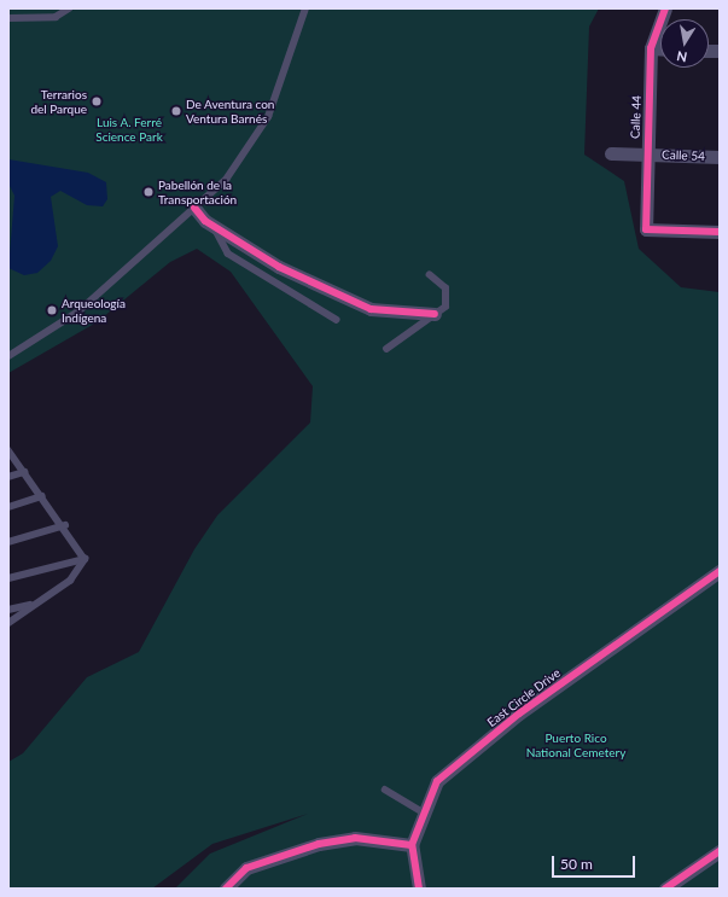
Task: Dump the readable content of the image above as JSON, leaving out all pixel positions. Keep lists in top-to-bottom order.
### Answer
{
  "streets": {
    "street": ["Calle 44", "Calle 54", "East Circle Drive"]
  },
  "crossings": [
    ["Calle 44", "Calle 54"]
  ],
  "parks": ["Luis A. Ferré Science Park", "Puerto Rico National Cemetery"],
  "places": [
    "Terrarios del Parque",
    "De Aventura con Ventura Barnés",
    "Pabellón de la Transportación",
    "Arqueología Indígena"
  ],
  "scale_bar": "50 m",
  "north": "bottom"
}
